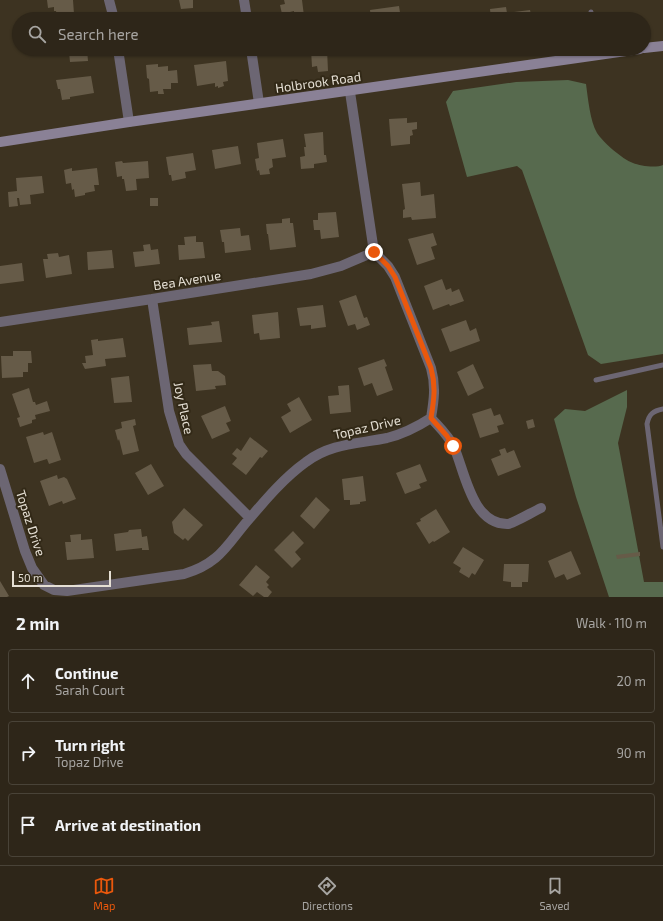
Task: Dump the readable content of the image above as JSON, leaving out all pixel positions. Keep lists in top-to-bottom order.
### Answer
{
  "streets": {
    "street": [
      "Holbrook Road",
      "Bea Avenue",
      "Joy Place",
      "Topaz Drive"
    ]
  },
  "crossings": [
    ["Bea Avenue", "Joy Place"],
    ["Joy Place", "Topaz Drive"]
  ],
  "scale_bar": "50 m",
  "page": {
    "search": "Search here",
    "scale": "50 m",
    "heading": ["2 min", "Walk · 110 m"],
    "list": [
      ["Continue", "Sarah Court", "20 m"],
      ["Turn right", "Topaz Drive", "90 m"],
      "Arrive at destination"
    ],
    "nav": ["Map", "Directions", "Saved"]
  }
}
